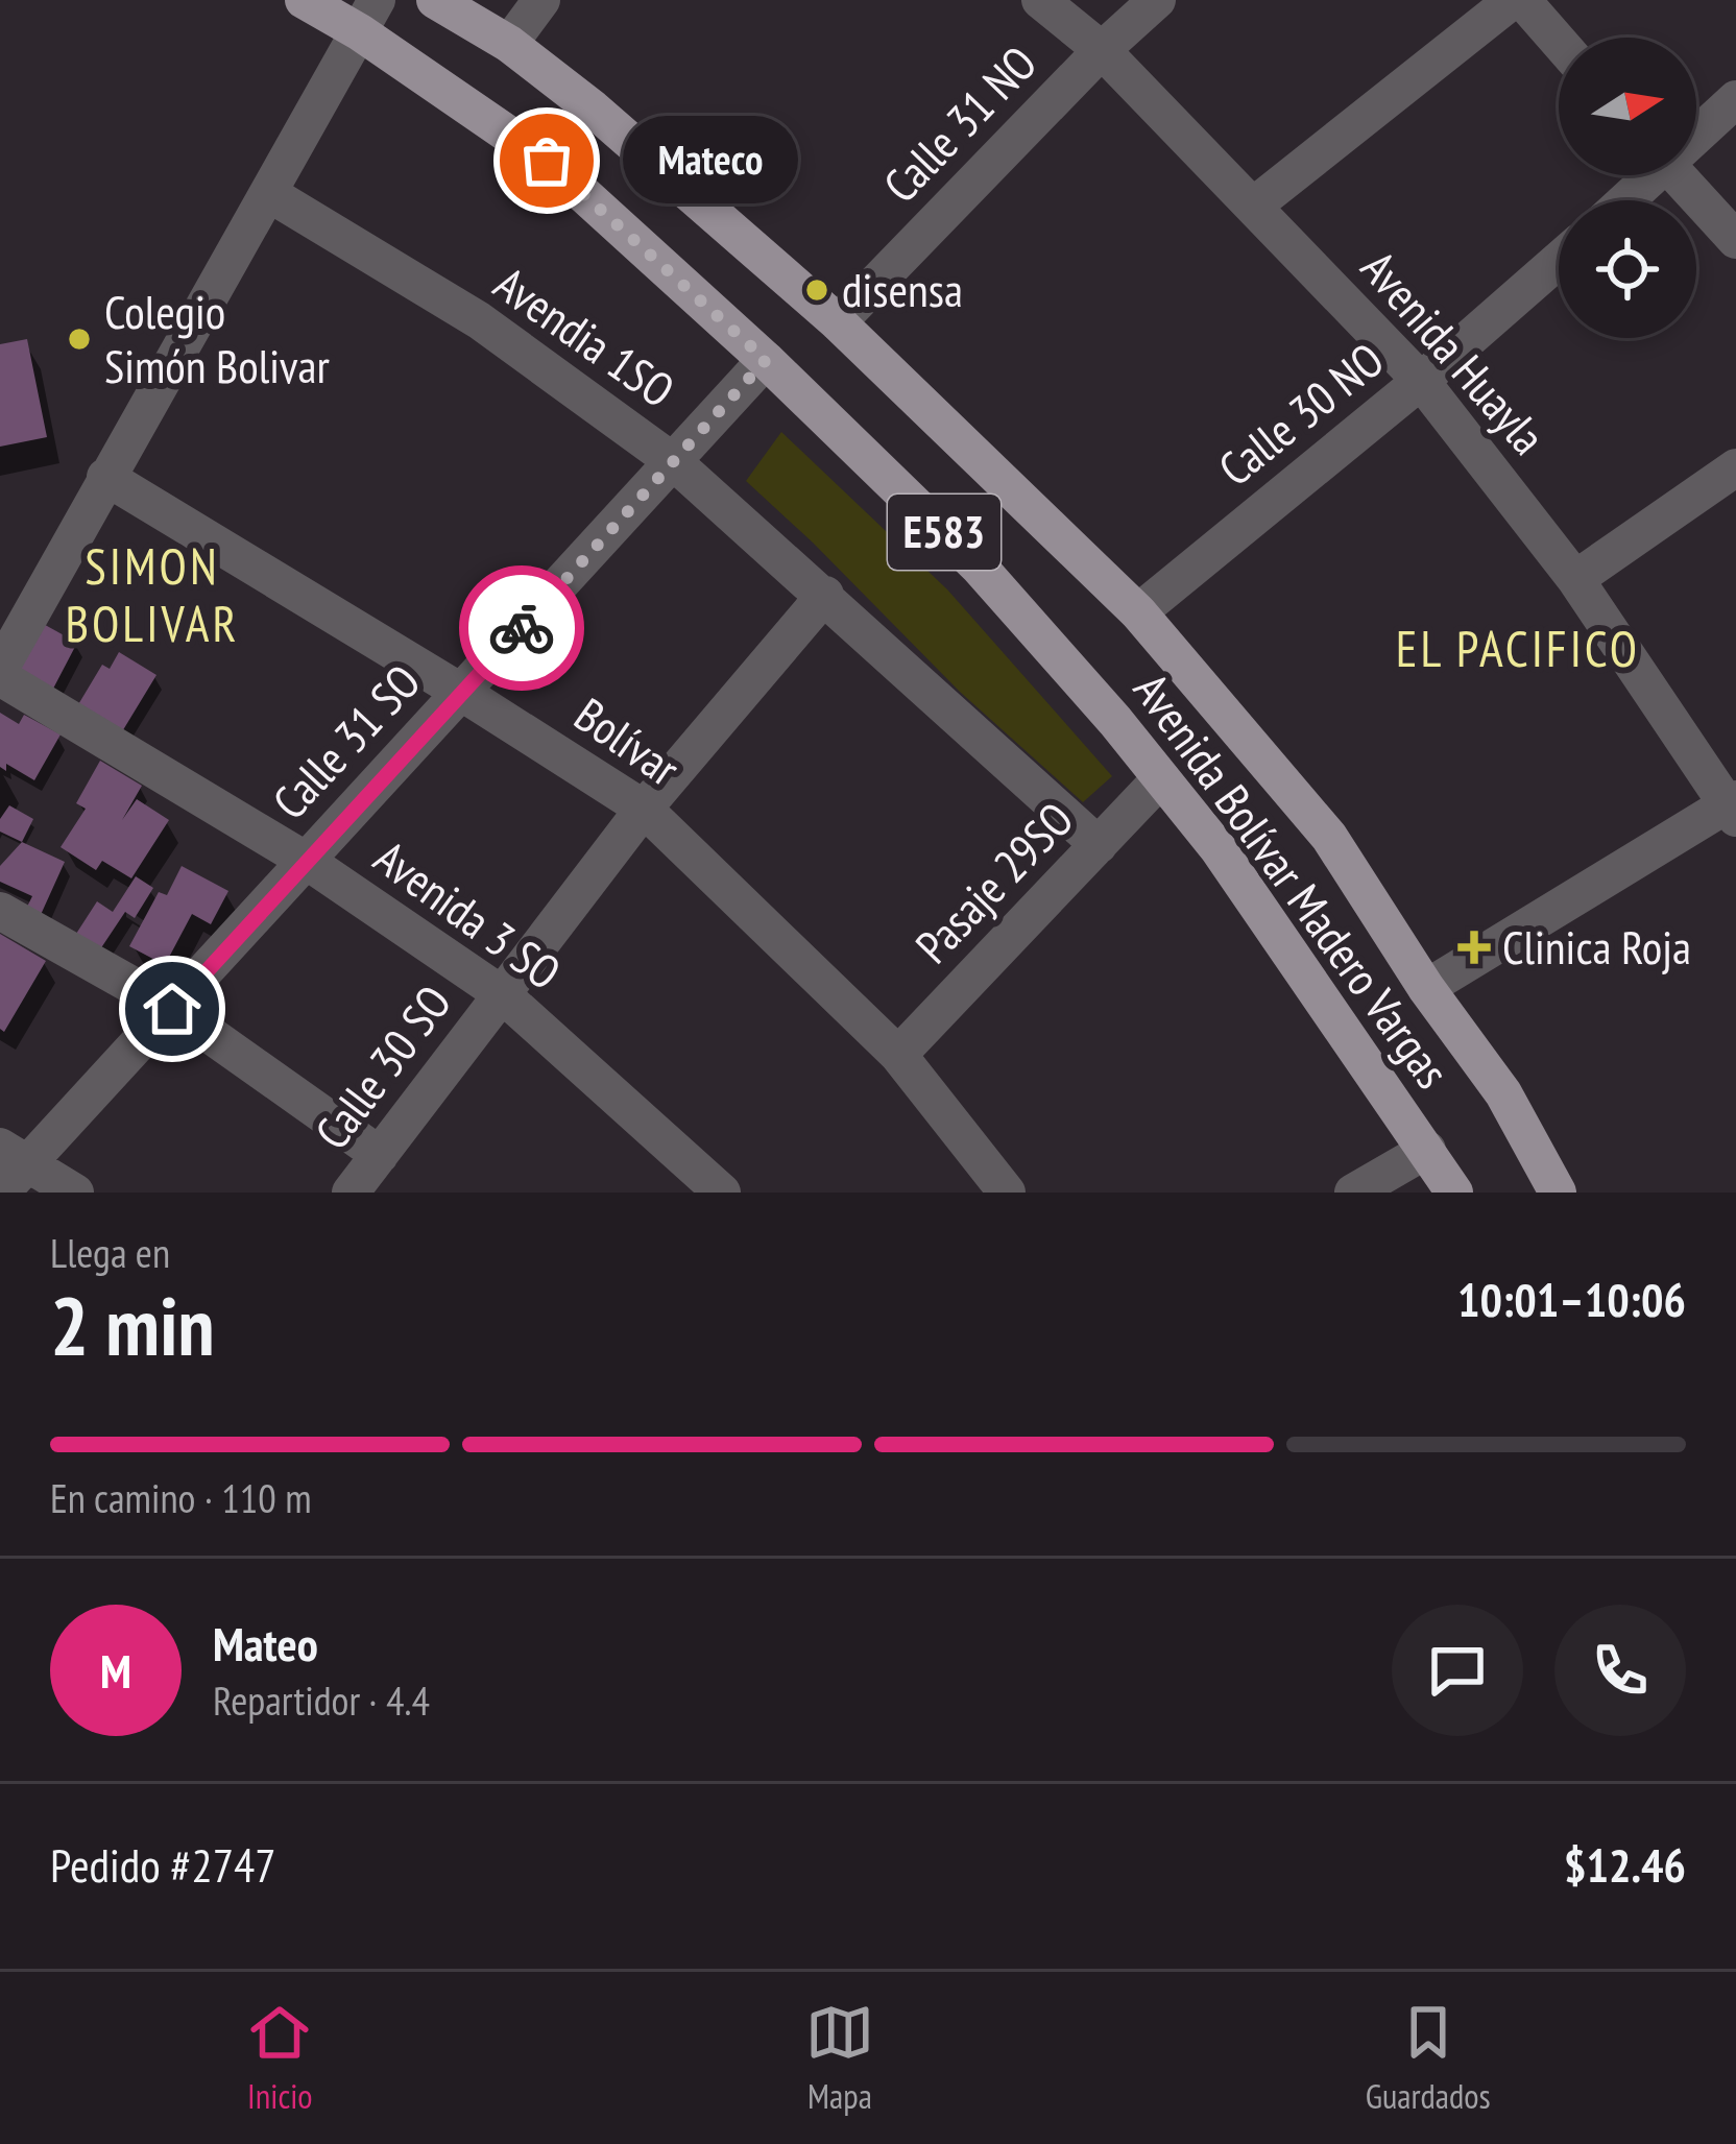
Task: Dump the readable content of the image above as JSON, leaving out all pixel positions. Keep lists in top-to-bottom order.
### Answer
{
  "streets": {
    "main road": ["E583", "Avenida Bolívar Madero Vargas"],
    "street": [
      "Calle 31 NO",
      "Avendia 1SO",
      "Avenida Huayla",
      "Calle 30 NO",
      "Calle 31 SO",
      "Bolívar",
      "Pasaje 29SO",
      "Avenida 3 SO",
      "Calle 30 SO"
    ]
  },
  "crossings": [
    ["Calle 31 NO", "Avenida Huayla"],
    ["Calle 31 NO", "Avenida Bolívar Madero Vargas"],
    ["Avendia 1SO", "Calle 31 SO"],
    ["Avendia 1SO", "Pasaje 29SO"],
    ["Avendia 1SO", "Calle 30 SO"],
    ["Avenida Huayla", "Calle 30 NO"],
    ["Calle 30 NO", "Avenida Bolívar Madero Vargas"],
    ["Calle 31 SO", "Bolívar"],
    ["Calle 31 SO", "Avenida Bolívar Madero Vargas"],
    ["Calle 31 SO", "Avenida 3 SO"],
    ["Bolívar", "Pasaje 29SO"],
    ["Bolívar", "Calle 30 SO"],
    ["Avenida Bolívar Madero Vargas", "Pasaje 29SO"],
    ["Avenida 3 SO", "Calle 30 SO"]
  ],
  "districts": ["SIMON BOLIVAR", "EL PACIFICO"],
  "places": {
    "other": ["Mateco", "disensa", "Colegio Simón Bolivar"],
    "health": ["Clinica Roja"]
  },
  "north": "right",
  "page": {
    "bubble": "Mateco",
    "heading": ["2 min", "Llega en", "10:01–10:06"],
    "panel": [
      "Mateo",
      "Repartidor · 4.4",
      "Pedido #2747",
      "$12.46"
    ],
    "bar": "En camino · 110 m",
    "round": "M",
    "tabs": ["Inicio", "Mapa", "Guardados"]
  }
}
